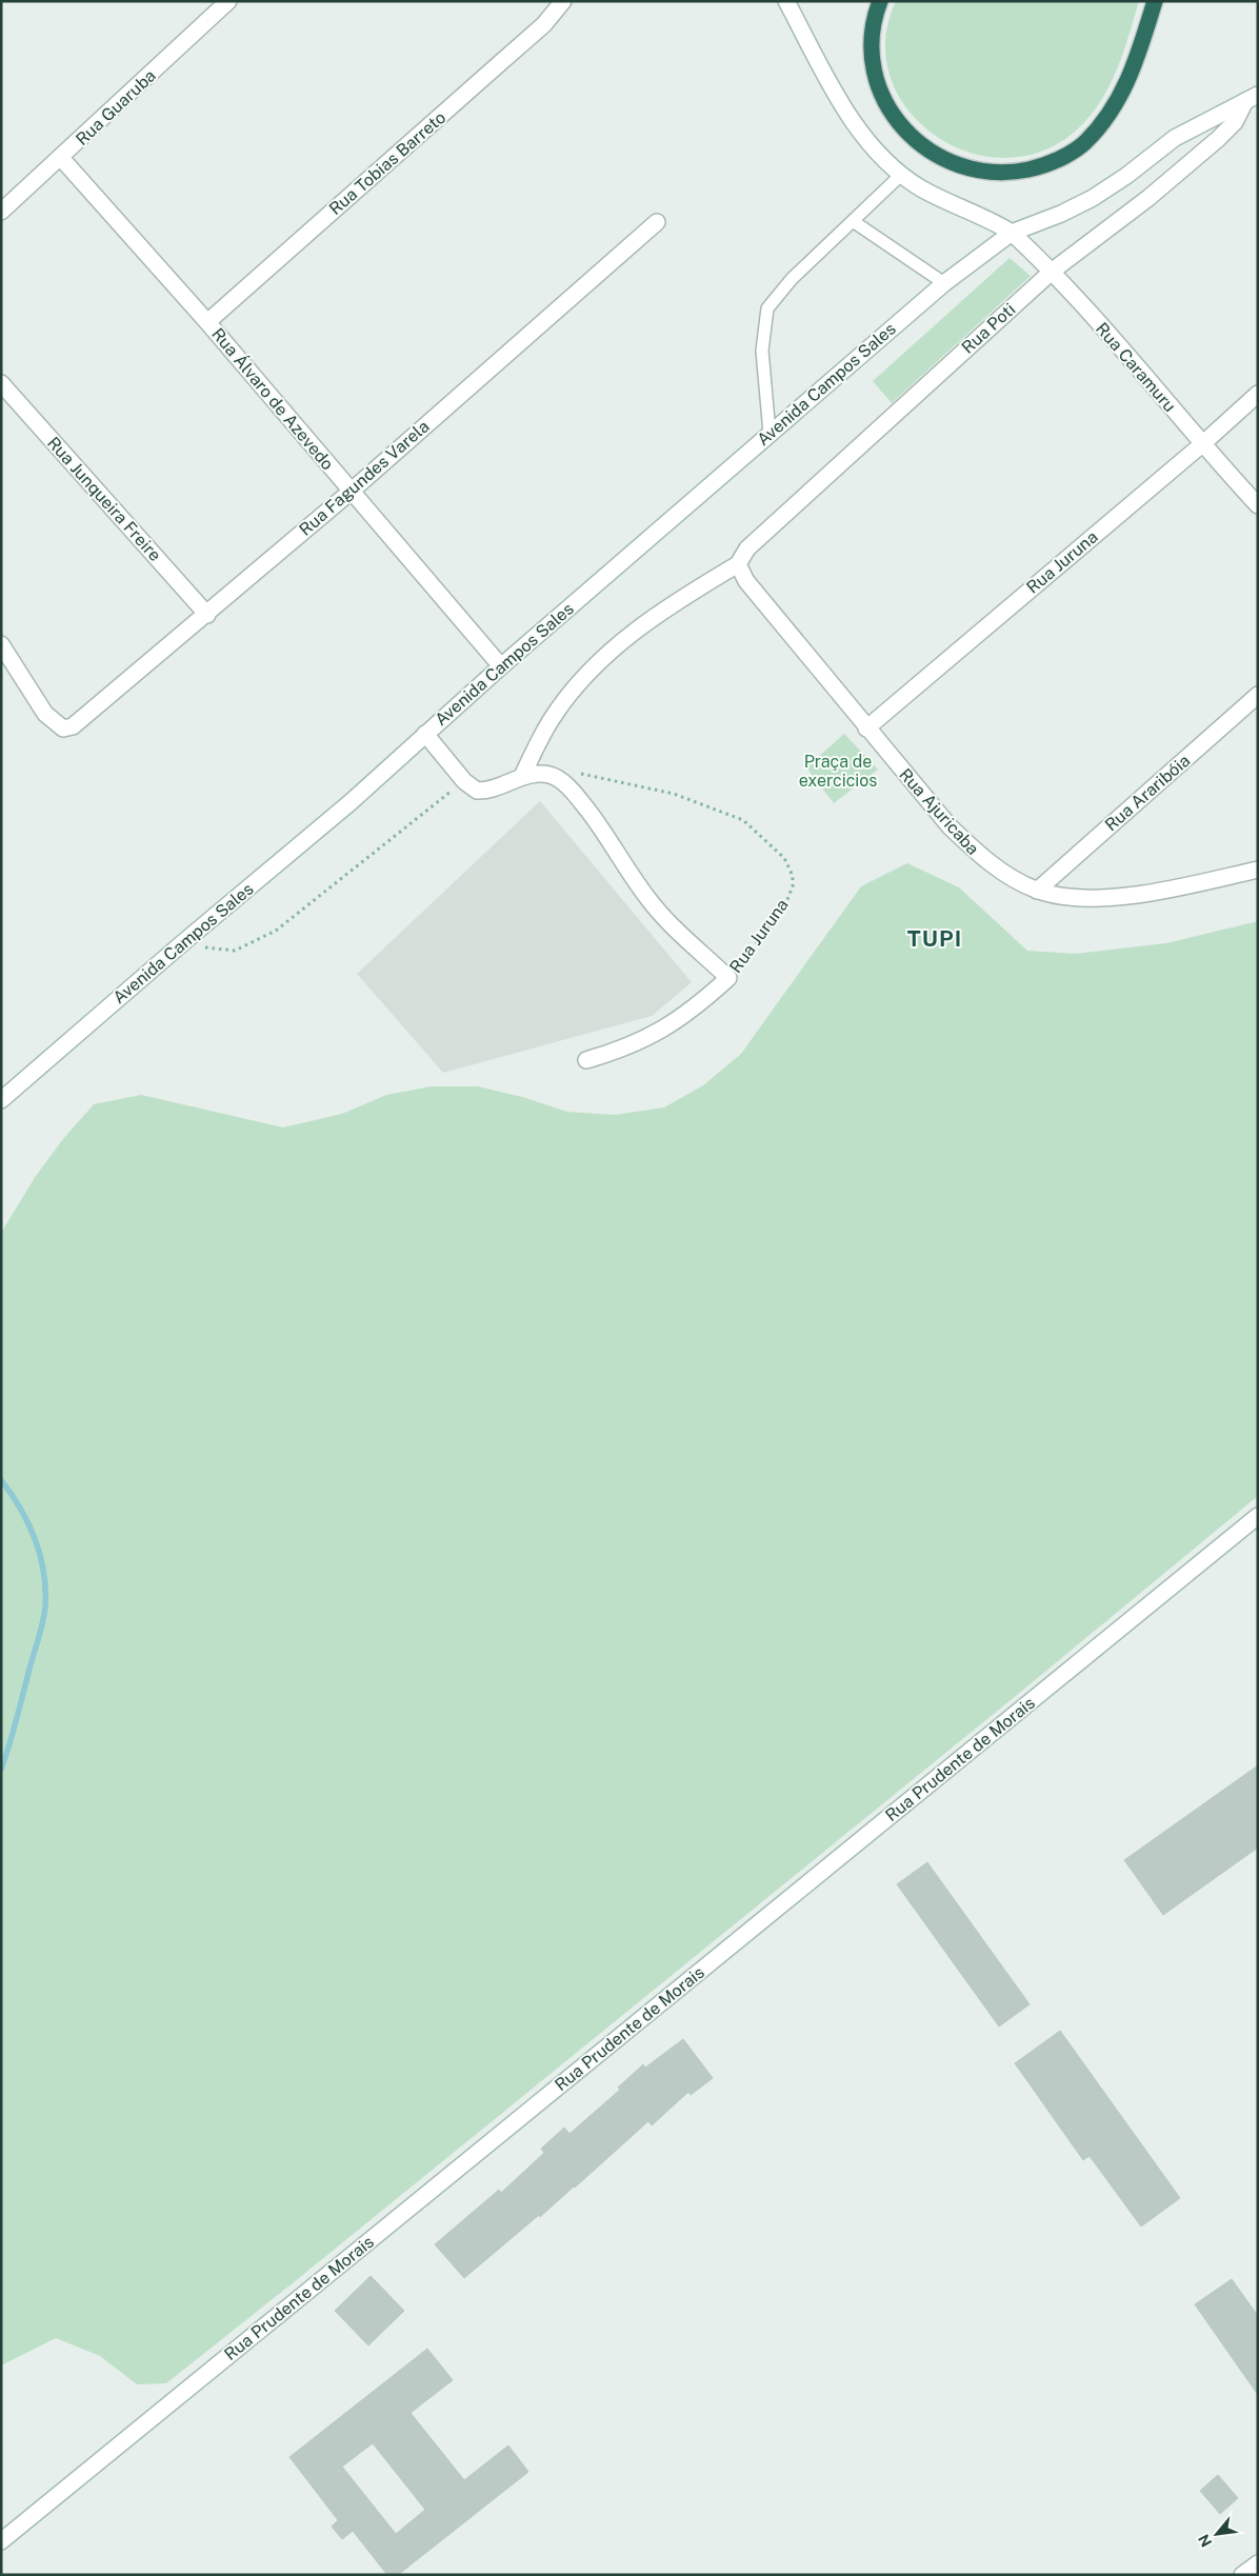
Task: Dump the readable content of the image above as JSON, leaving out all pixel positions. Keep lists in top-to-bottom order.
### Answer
{
  "streets": {
    "street": [
      "Rua Guaruba",
      "Rua Tobias Barreto",
      "Rua Poti",
      "Rua Caramuru",
      "Avenida Campos Sales",
      "Rua Álvaro de Azevedo",
      "Rua Fagundes Varela",
      "Rua Junqueira Freire",
      "Rua Juruna",
      "Rua Araribóia",
      "Rua Ajuricaba",
      "Rua Prudente de Morais"
    ]
  },
  "crossings": [
    ["Rua Guaruba", "Rua Álvaro de Azevedo"],
    ["Rua Tobias Barreto", "Rua Álvaro de Azevedo"],
    ["Rua Poti", "Rua Caramuru"],
    ["Rua Poti", "Avenida Campos Sales"],
    ["Rua Poti", "Rua Ajuricaba"],
    ["Rua Caramuru", "Avenida Campos Sales"],
    ["Rua Caramuru", "Rua Juruna"],
    ["Avenida Campos Sales", "Rua Álvaro de Azevedo"],
    ["Rua Álvaro de Azevedo", "Rua Fagundes Varela"],
    ["Rua Fagundes Varela", "Rua Junqueira Freire"],
    ["Rua Juruna", "Rua Ajuricaba"],
    ["Rua Araribóia", "Rua Ajuricaba"]
  ],
  "districts": ["TUPI"],
  "parks": ["Praça de exercicios"],
  "north": "bottom left"
}
